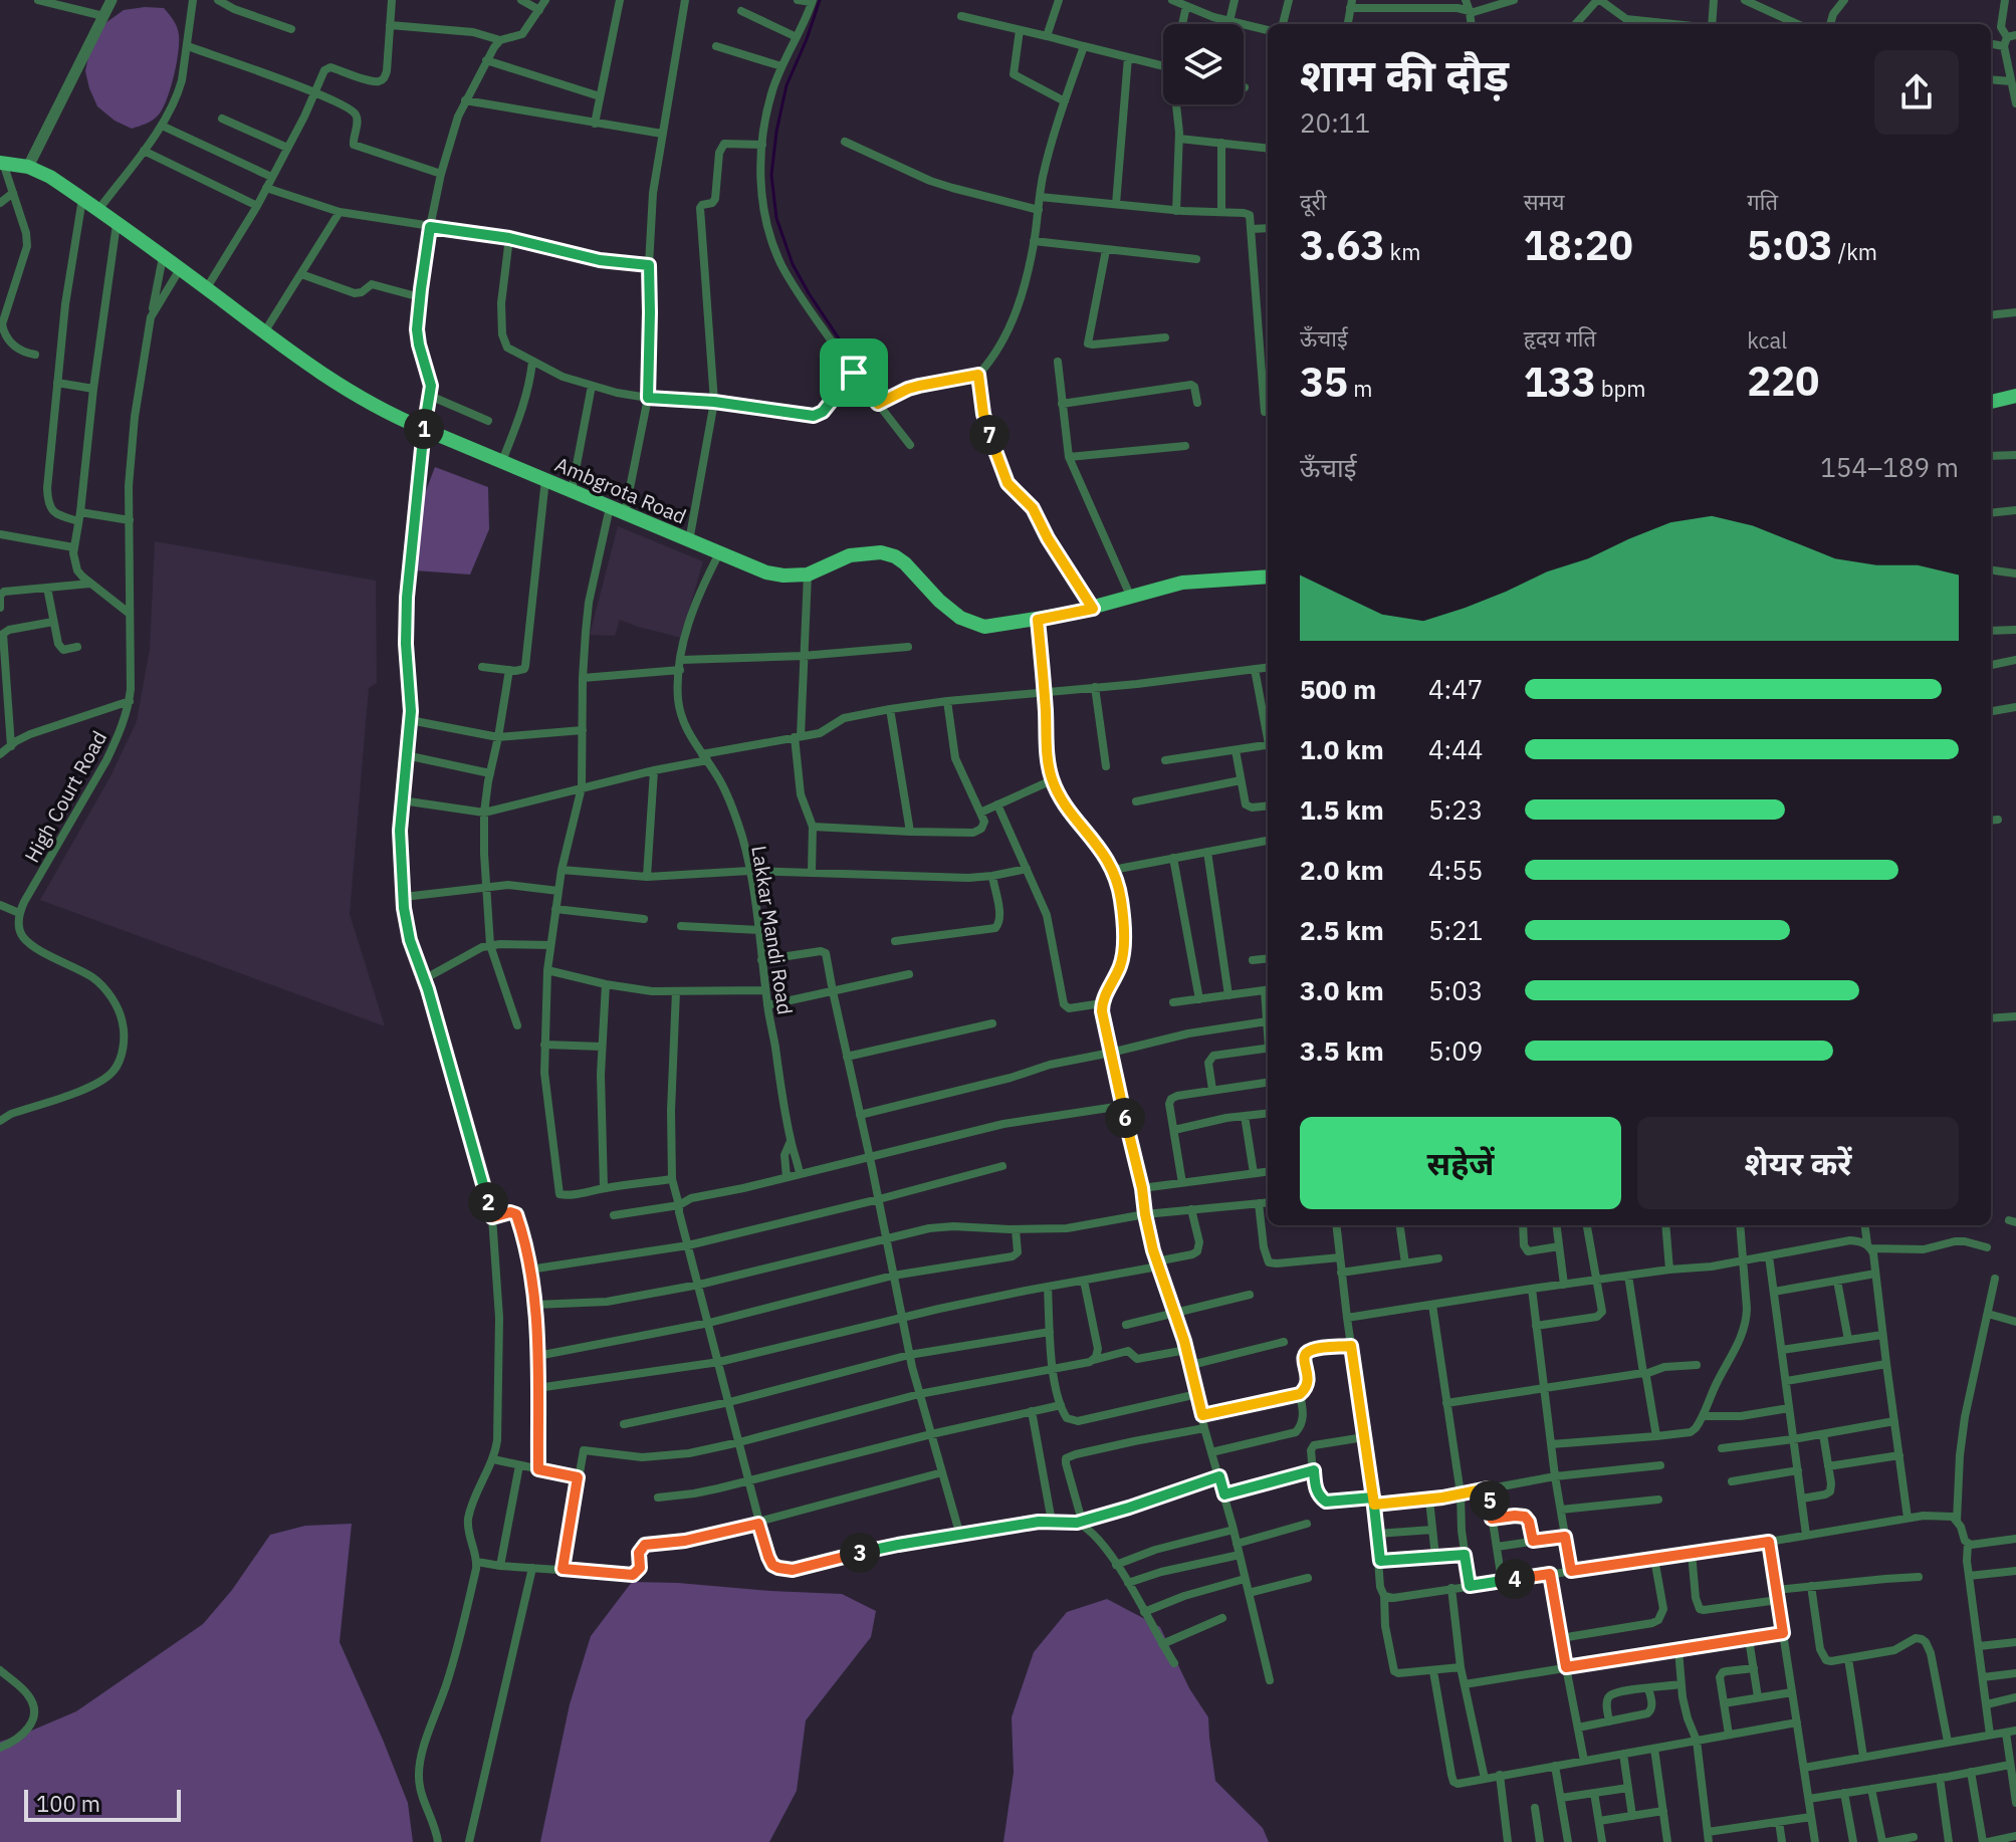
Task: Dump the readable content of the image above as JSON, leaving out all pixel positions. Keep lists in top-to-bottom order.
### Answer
{
  "streets": {
    "main road": ["Ambgrota Road"],
    "street": ["High Court Road", "Lakkar Mandi Road"]
  },
  "crossings": [
    ["Ambgrota Road", "High Court Road"],
    ["Ambgrota Road", "Lakkar Mandi Road"]
  ],
  "scale_bar": "100 m",
  "page": {
    "heading": ["शाम की दौड़", "20:11"],
    "stats": [
      ["दूरी", "3.63 km"],
      ["समय", "18:20"],
      ["गति", "5:03 /km"],
      ["ऊँचाई", "35 m"],
      ["हृदय गति", "133 bpm"],
      ["kcal", "220"]
    ],
    "pins": [
      "1",
      "7",
      "6",
      "2",
      "5",
      "3",
      "4"
    ],
    "chart": ["ऊँचाई", "154–189 m"],
    "list": [
      {
        "name": "500 m",
        "note": "4:47"
      },
      {
        "name": "1.0 km",
        "note": "4:44"
      },
      {
        "name": "1.5 km",
        "note": "5:23"
      },
      {
        "name": "2.0 km",
        "note": "4:55"
      },
      {
        "name": "2.5 km",
        "note": "5:21"
      },
      {
        "name": "3.0 km",
        "note": "5:03"
      },
      {
        "name": "3.5 km",
        "note": "5:09"
      }
    ],
    "buttons": ["सहेजें", "शेयर करें"],
    "scale": "100 m"
  }
}
